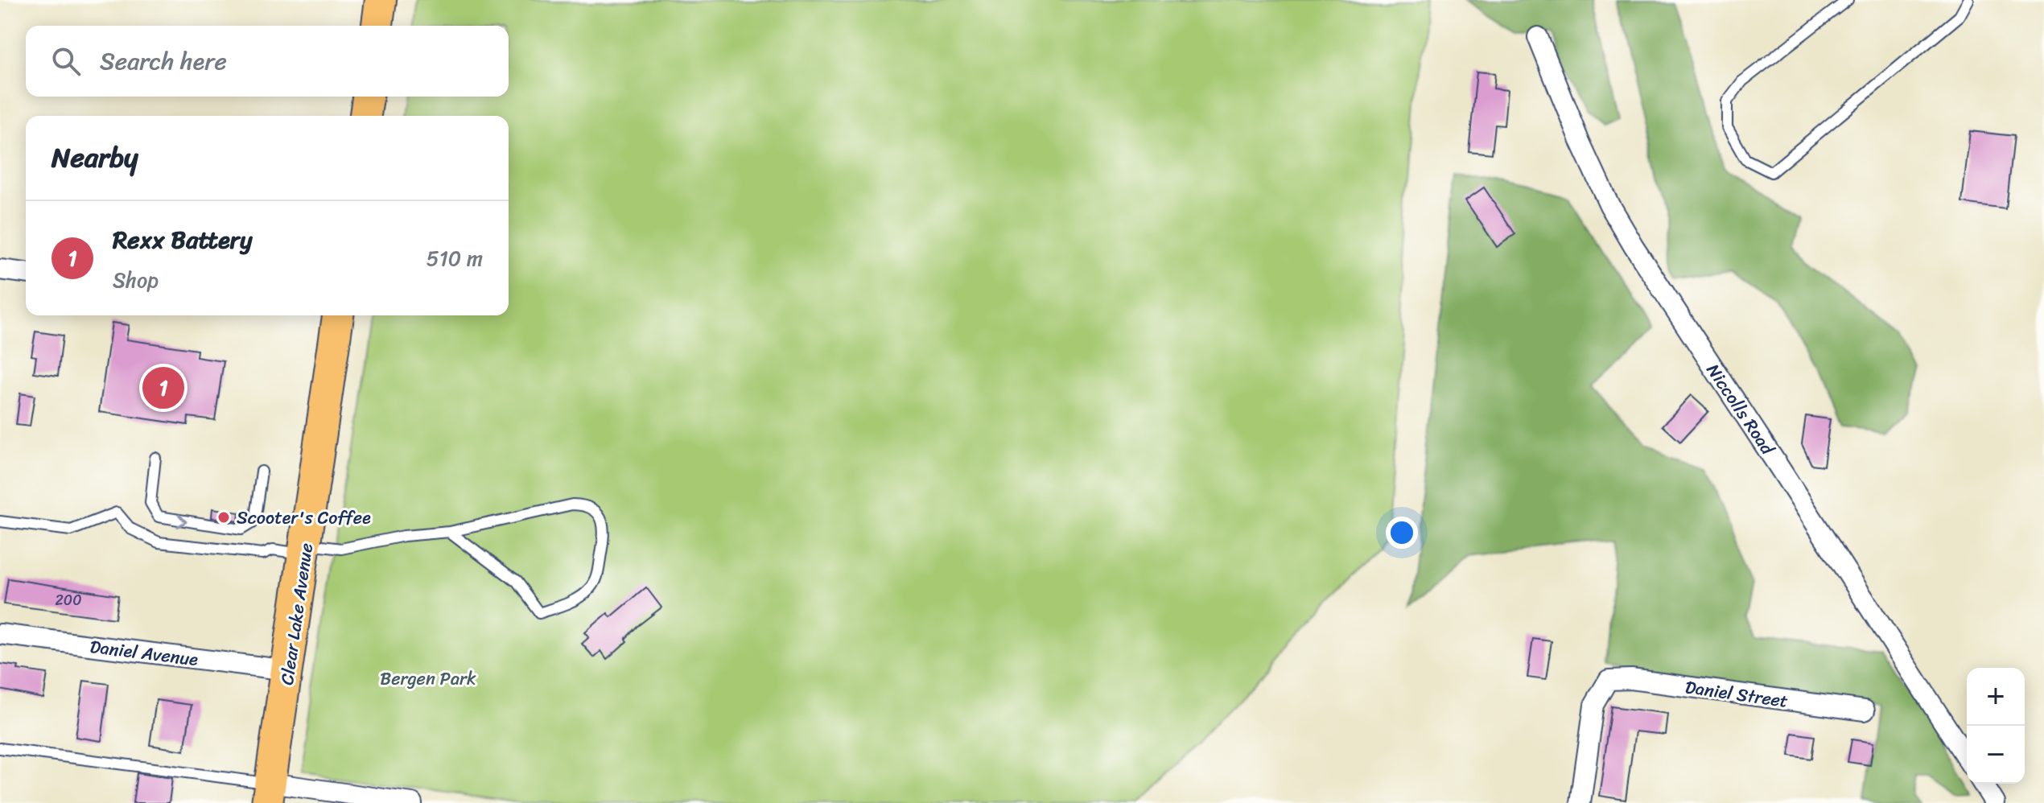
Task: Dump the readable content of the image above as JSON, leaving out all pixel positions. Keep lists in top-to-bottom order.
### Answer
{
  "streets": {
    "main road": ["Clear Lake Avenue"],
    "street": ["Niccolls Road", "Daniel Avenue", "Daniel Street"]
  },
  "crossings": [
    ["Clear Lake Avenue", "Daniel Avenue"]
  ],
  "parks": ["Bergen Park"],
  "places": ["Scooter's Coffee"],
  "house_numbers": ["200"],
  "page": {
    "search": "Search here",
    "heading": "Nearby",
    "list": [
      {
        "mark": "1",
        "name": "Rexx Battery",
        "note": "Shop",
        "value": "510 m"
      }
    ],
    "pins": "1",
    "map_buttons": ["+", "−"]
  }
}
